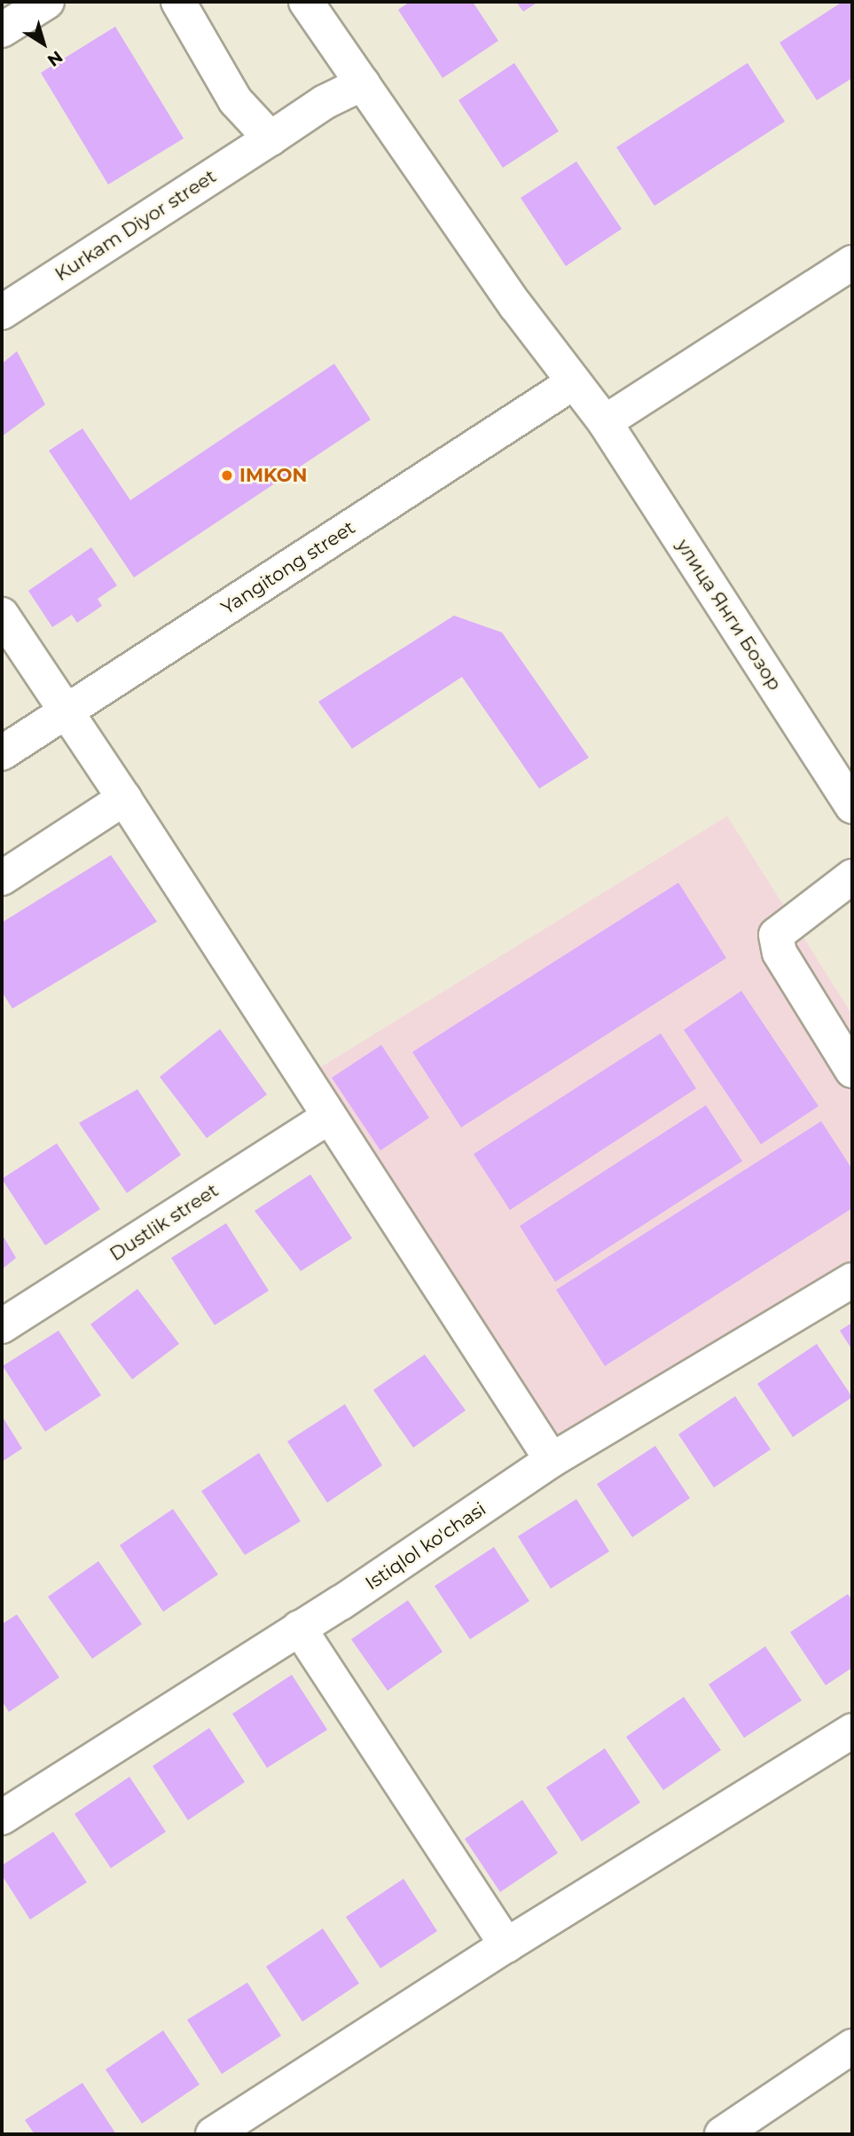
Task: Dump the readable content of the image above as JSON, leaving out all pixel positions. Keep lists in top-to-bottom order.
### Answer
{
  "streets": {
    "street": [
      "Kurkam Diyor street",
      "Yangitong street",
      "улица Янги Бозор",
      "Dustlik street",
      "Istiqlol ko'chasi"
    ]
  },
  "crossings": [
    ["Kurkam Diyor street", "улица Янги Бозор"],
    ["Yangitong street", "улица Янги Бозор"]
  ],
  "places": ["IMKON"],
  "north": "bottom right"
}
